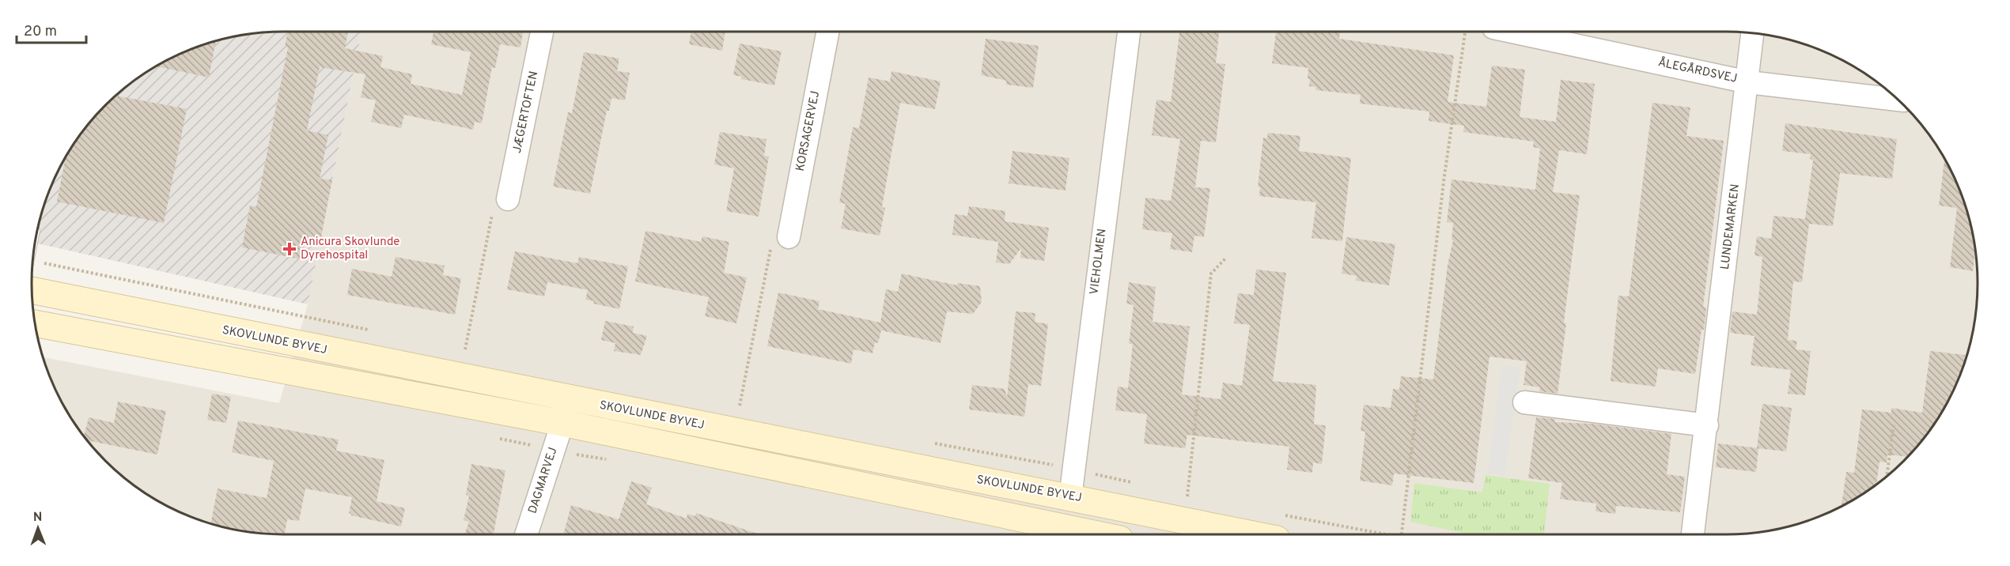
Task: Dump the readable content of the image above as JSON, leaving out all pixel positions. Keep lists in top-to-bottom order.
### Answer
{
  "streets": {
    "main road": ["SKOVLUNDE BYVEJ"],
    "street": [
      "ÅLEGÅRDSVEJ",
      "JÆGERTOFTEN",
      "KORSAGERVEJ",
      "LUNDEMARKEN",
      "VIEHOLMEN",
      "DAGMARVEJ"
    ]
  },
  "crossings": [
    ["ÅLEGÅRDSVEJ", "LUNDEMARKEN"],
    ["VIEHOLMEN", "SKOVLUNDE BYVEJ"],
    ["SKOVLUNDE BYVEJ", "DAGMARVEJ"]
  ],
  "places": {
    "health": ["Anicura Skovlunde Dyrehospital"]
  },
  "scale_bar": "20 m",
  "north": "top"
}
